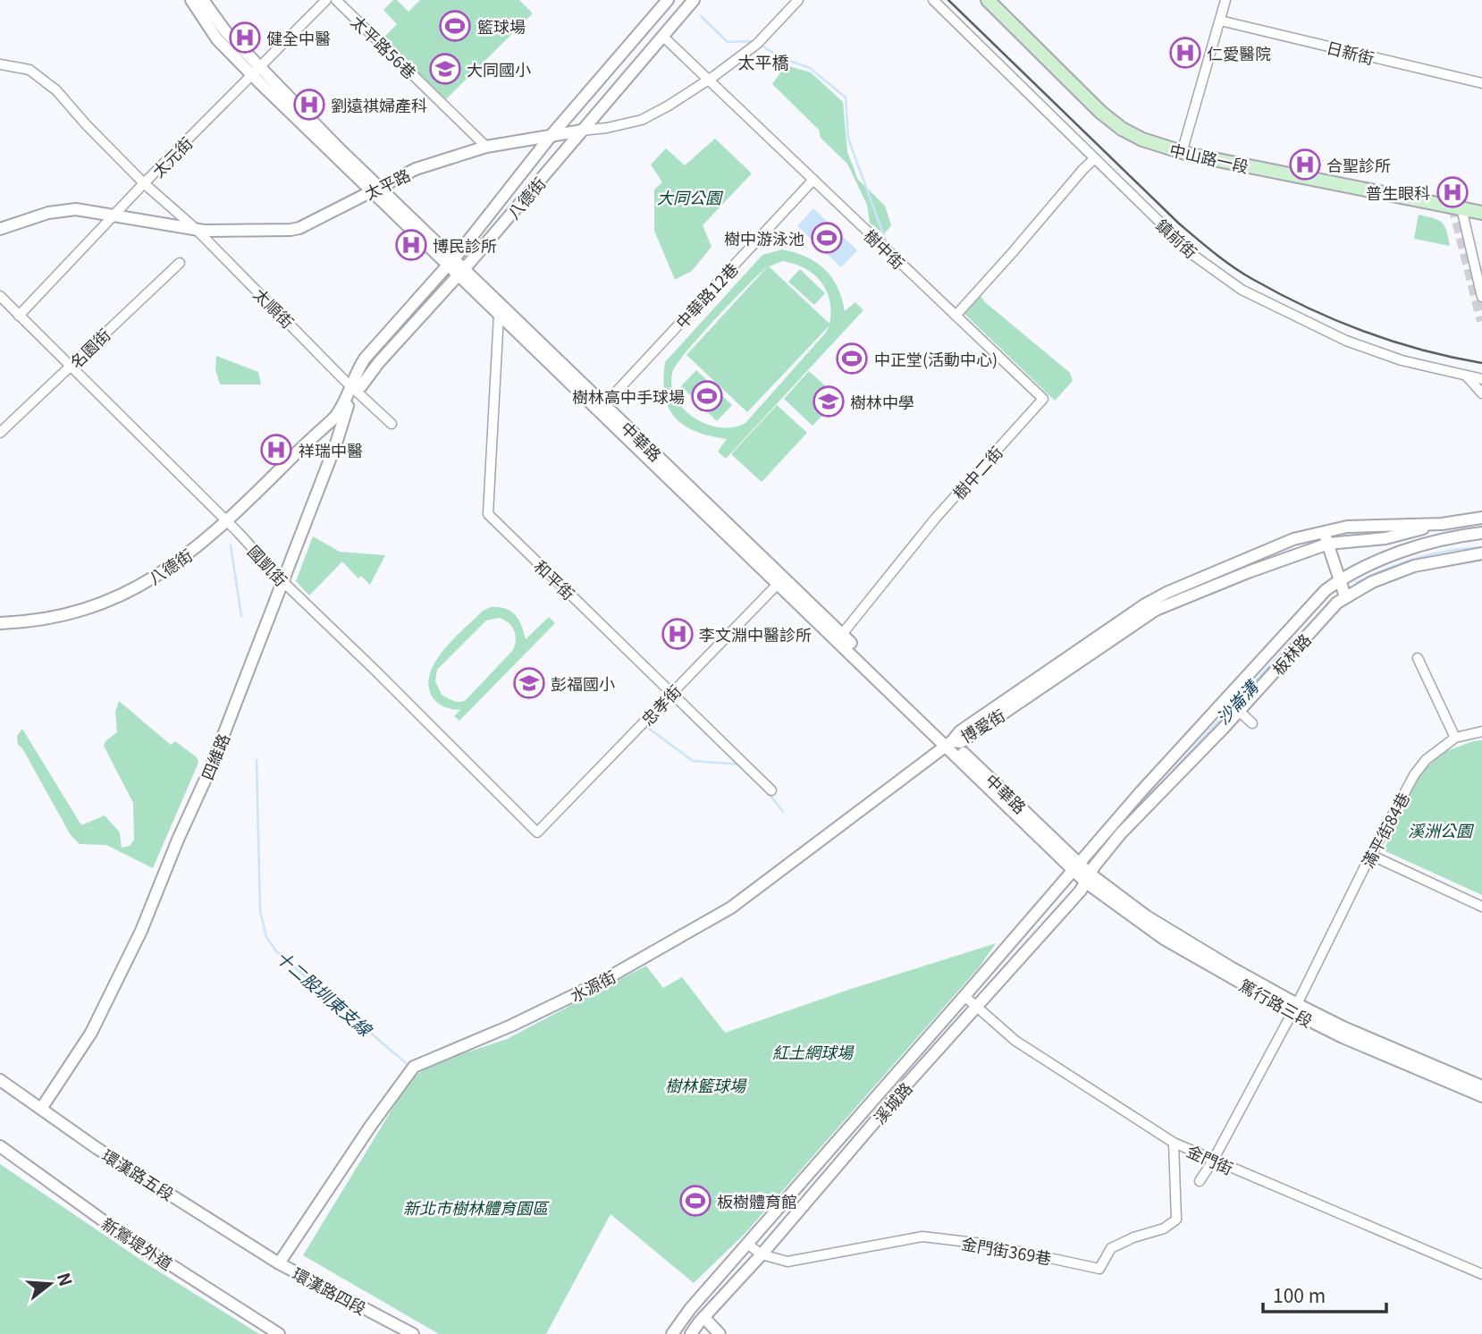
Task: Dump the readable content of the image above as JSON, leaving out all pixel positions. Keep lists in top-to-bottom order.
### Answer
{
  "streets": {
    "main road": ["中山路一段"],
    "street": [
      "太平路56巷",
      "日新街",
      "太元街",
      "太平路",
      "八德街",
      "鎮前街",
      "樹中街",
      "中華路12巷",
      "太順街",
      "名園街",
      "中華路",
      "樹中二街",
      "國凱街",
      "和平街",
      "板林路",
      "忠孝街",
      "博愛街",
      "四維路",
      "滿平街84巷",
      "水源街",
      "篤行路三段",
      "溪城路",
      "金門街",
      "環漢路五段",
      "新鶯堤外道",
      "金門街369巷",
      "環漢路四段"
    ]
  },
  "crossings": [
    ["太平路56巷", "太平路"],
    ["太元街", "太平路"],
    ["太元街", "太順街"],
    ["太元街", "中華路"],
    ["太元街", "國凱街"],
    ["太平路", "八德街"],
    ["太平路", "樹中街"],
    ["太平路", "太順街"],
    ["太平路", "中華路"],
    ["八德街", "樹中街"],
    ["八德街", "太順街"],
    ["八德街", "中華路"],
    ["八德街", "國凱街"],
    ["八德街", "四維路"],
    ["樹中街", "中華路12巷"],
    ["樹中街", "樹中二街"],
    ["中華路12巷", "中華路"],
    ["太順街", "四維路"],
    ["名園街", "國凱街"],
    ["中華路", "樹中二街"],
    ["中華路", "和平街"],
    ["中華路", "板林路"],
    ["中華路", "忠孝街"],
    ["中華路", "博愛街"],
    ["中華路", "水源街"],
    ["中華路", "篤行路三段"],
    ["中華路", "溪城路"],
    ["國凱街", "忠孝街"],
    ["國凱街", "四維路"],
    ["和平街", "忠孝街"],
    ["板林路", "篤行路三段"],
    ["板林路", "溪城路"],
    ["博愛街", "水源街"],
    ["四維路", "環漢路五段"],
    ["滿平街84巷", "篤行路三段"],
    ["滿平街84巷", "金門街"],
    ["水源街", "環漢路五段"],
    ["水源街", "環漢路四段"],
    ["篤行路三段", "溪城路"],
    ["溪城路", "金門街"],
    ["溪城路", "金門街369巷"],
    ["金門街", "金門街369巷"],
    ["環漢路五段", "環漢路四段"]
  ],
  "districts": ["太平橋"],
  "water": ["沙崙溝", "十二股圳東支線"],
  "parks": [
    "大同公園",
    "溪洲公園",
    "紅土網球場",
    "樹林籃球場",
    "新北市樹林體育園區"
  ],
  "places": {
    "sports": [
      "籃球場",
      "樹中游泳池",
      "中正堂(活動中心)",
      "樹林高中手球場",
      "板樹體育館"
    ],
    "hospital": [
      "健全中醫",
      "仁愛醫院",
      "劉遠祺婦產科",
      "合聖診所",
      "普生眼科",
      "博民診所",
      "祥瑞中醫",
      "李文淵中醫診所"
    ],
    "school or university": ["大同國小", "樹林中學", "彭福國小"]
  },
  "scale_bar": "100 m",
  "north": "right"
}
